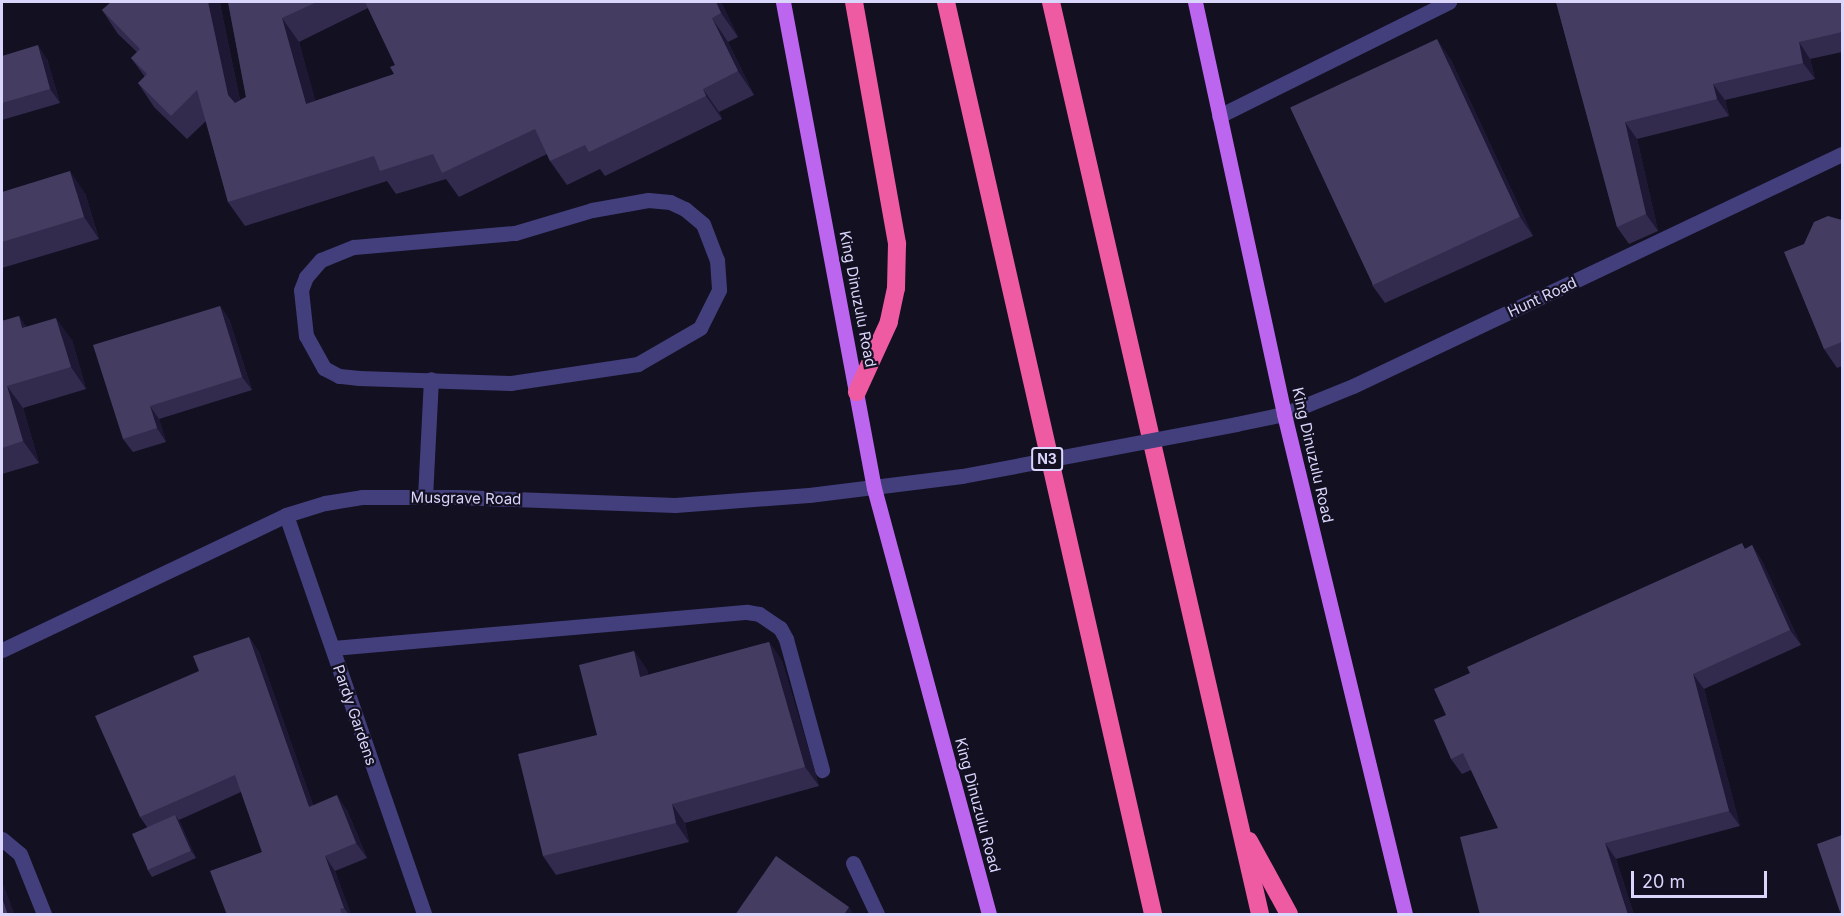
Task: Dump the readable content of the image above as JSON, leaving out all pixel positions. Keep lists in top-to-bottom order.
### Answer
{
  "streets": {
    "highway": ["N3"],
    "main road": ["King Dinuzulu Road"],
    "street": ["Hunt Road", "Musgrave Road", "Pardy Gardens"]
  },
  "crossings": [
    ["Hunt Road", "King Dinuzulu Road"],
    ["Hunt Road", "Musgrave Road"],
    ["King Dinuzulu Road", "Musgrave Road"],
    ["Musgrave Road", "Pardy Gardens"]
  ],
  "scale_bar": "20 m"
}
